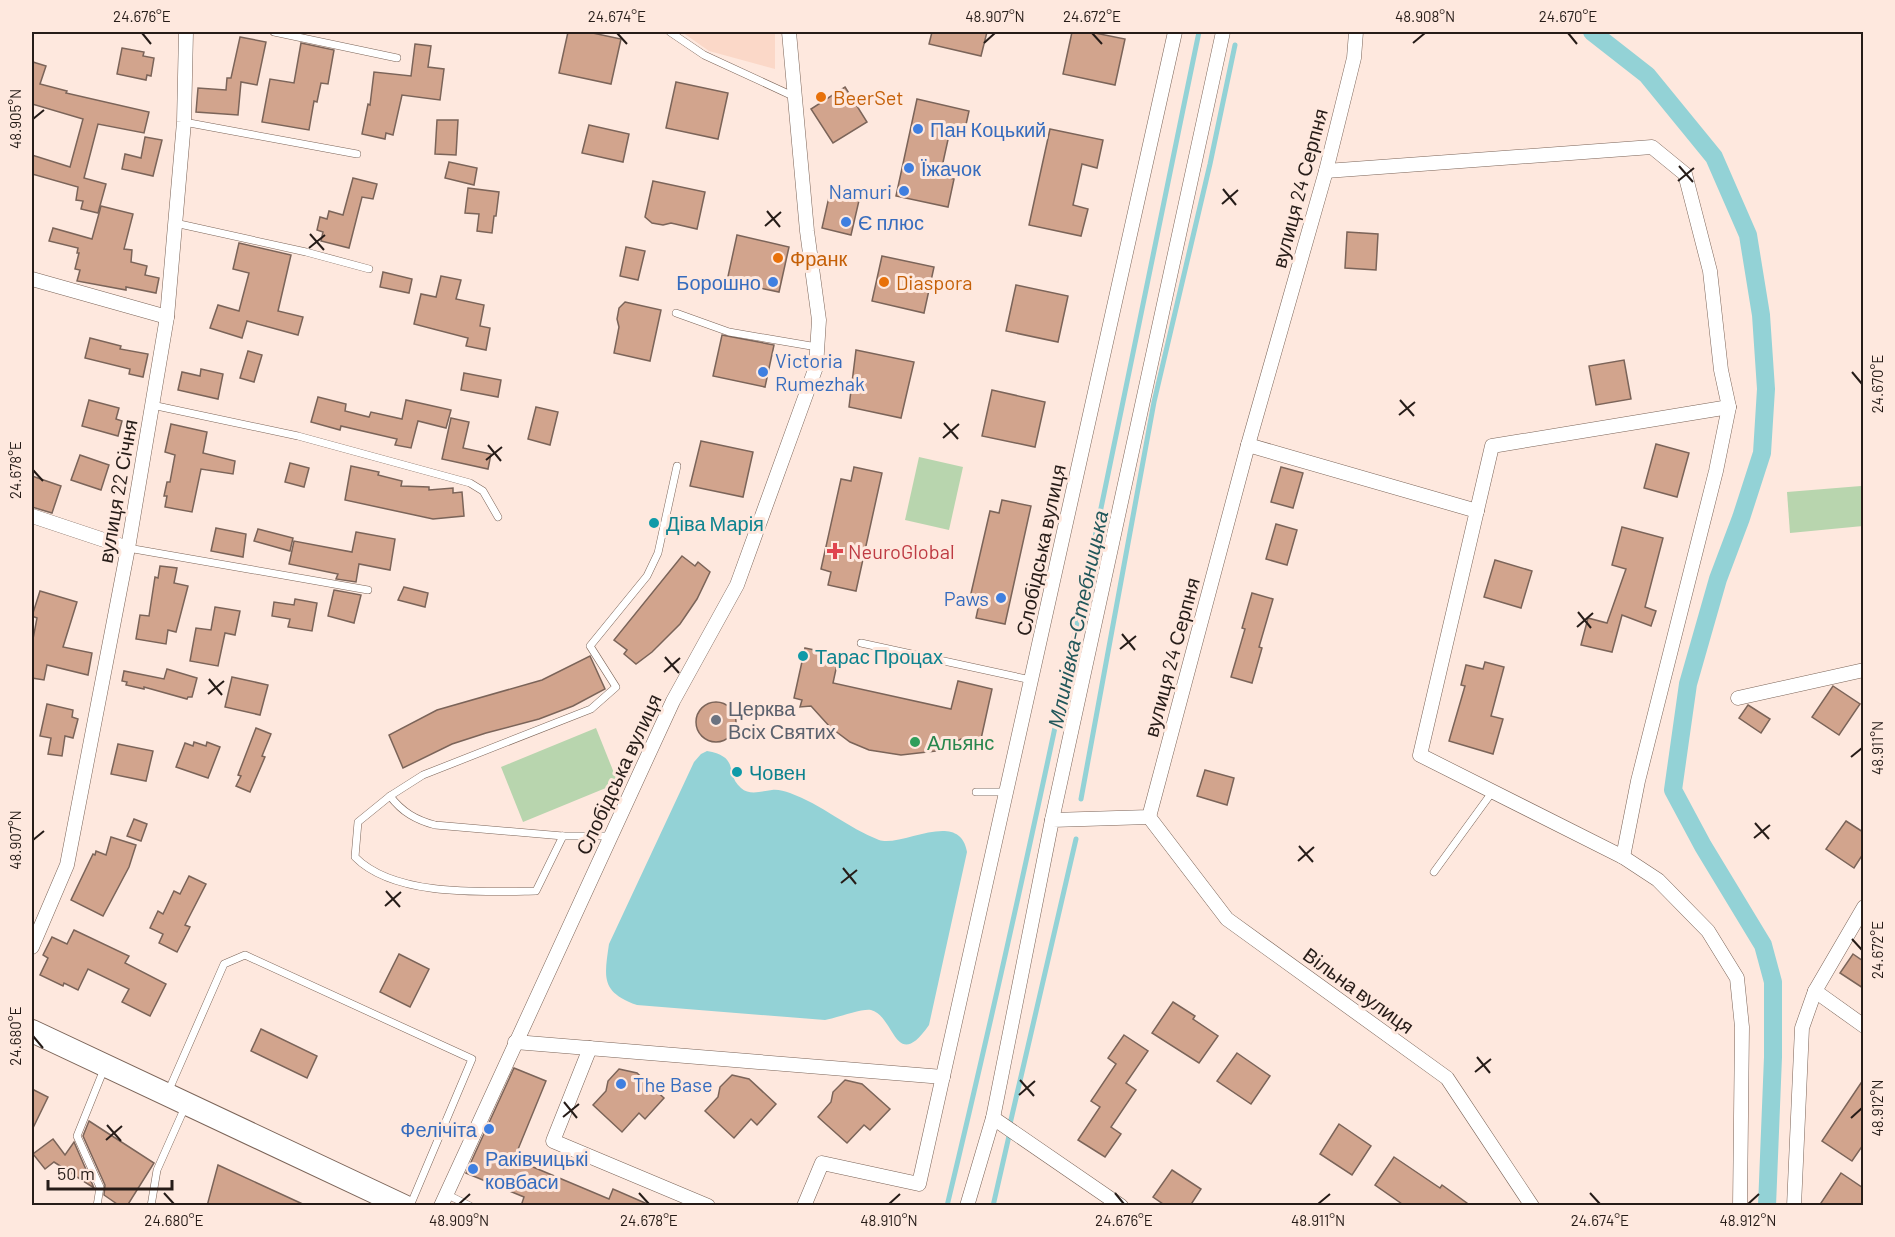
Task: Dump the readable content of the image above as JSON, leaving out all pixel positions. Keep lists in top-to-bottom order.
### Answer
{
  "streets": {
    "street": [
      "вулиця 24 Серпня",
      "вулиця 22 Січня",
      "Слобідська вулиця",
      "Вільна вулиця"
    ]
  },
  "crossings": [
    ["вулиця 24 Серпня", "Вільна вулиця"]
  ],
  "water": ["Млинівка-Стебницька"],
  "places": {
    "other": [
      "BeerSet",
      "Пан Коцький",
      "Їжачок",
      "Namuri",
      "Є плюс",
      "Франк",
      "Борошно",
      "Diaspora",
      "Victoria Rumezhak",
      "Діва Марія",
      "Paws",
      "Тарас Процах",
      "Церква Всіх Святих",
      "Альянс",
      "Човен",
      "The Base",
      "Фелічіта",
      "Раківчицькі ковбаси"
    ],
    "health": ["NeuroGlobal"]
  },
  "scale_bar": "50 m",
  "coordinates": [
    "24.676°E",
    "24.674°E",
    "48.907°N",
    "24.672°E",
    "48.908°N",
    "24.670°E",
    "48.905°N",
    "24.678°E",
    "48.911°N",
    "24.680°E",
    "48.912°N",
    "48.909°N",
    "48.910°N"
  ]
}
